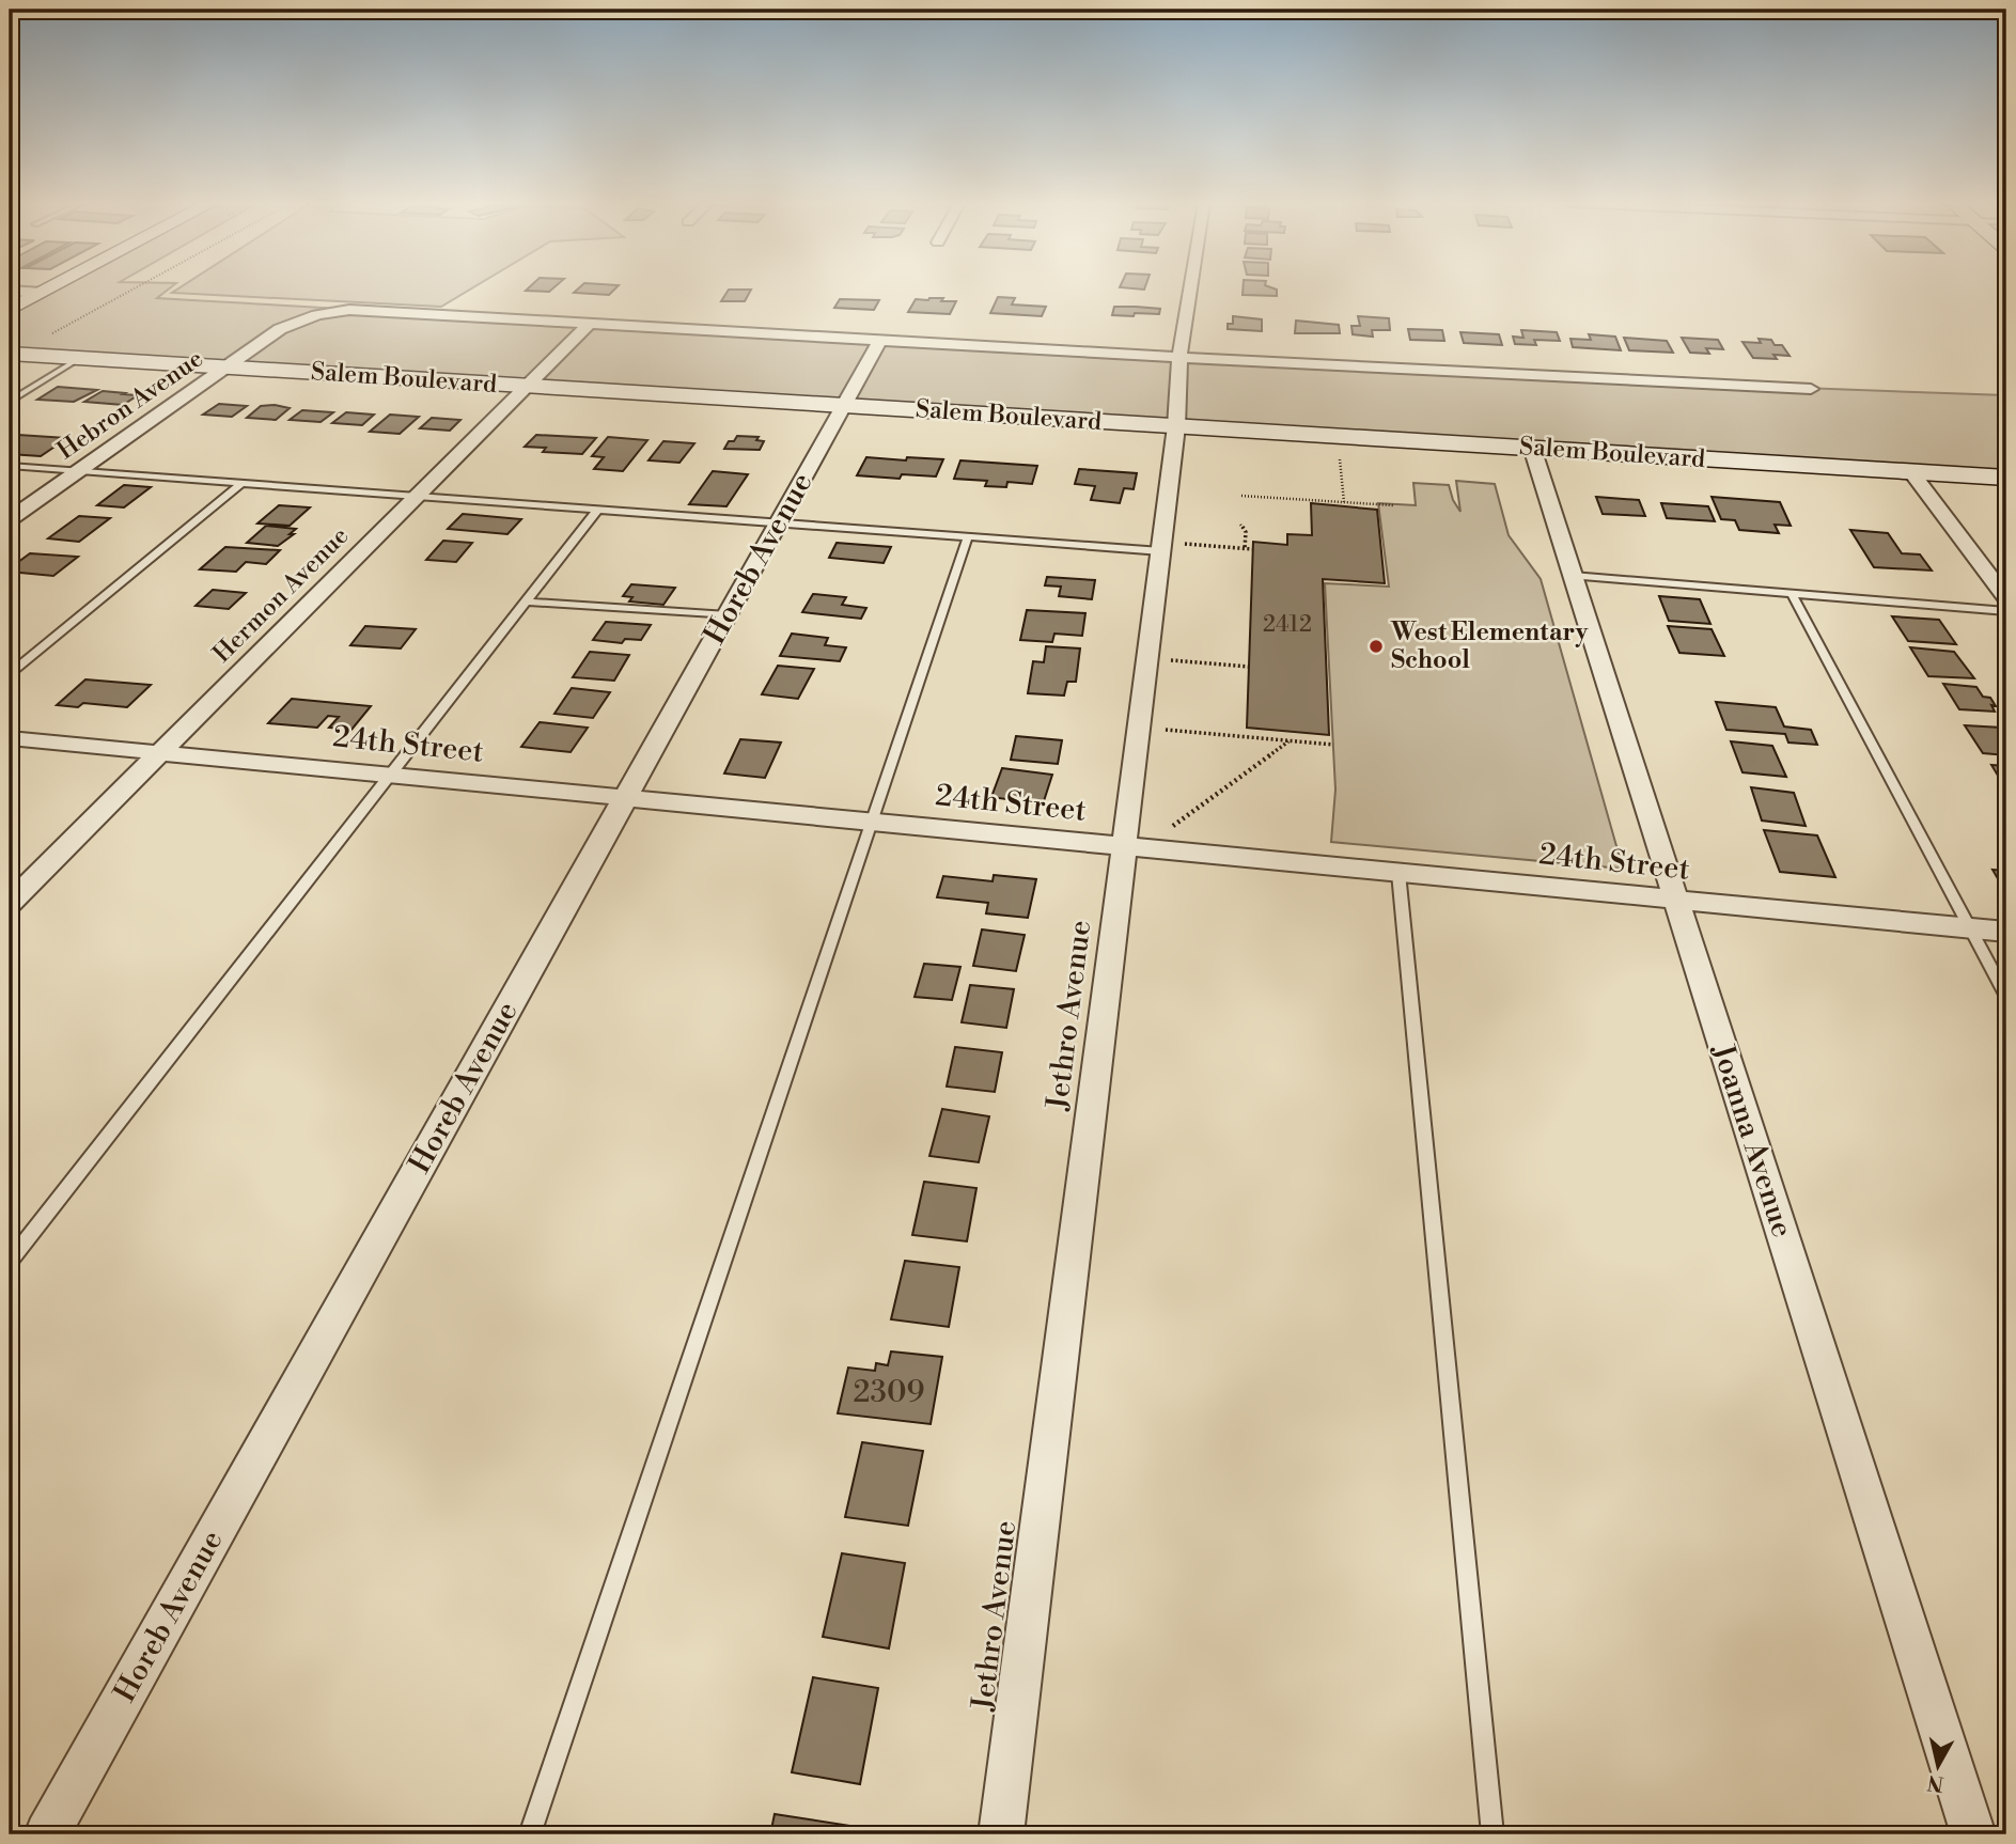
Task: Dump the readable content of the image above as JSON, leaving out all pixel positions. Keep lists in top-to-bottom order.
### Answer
{
  "streets": {
    "street": [
      "Salem Boulevard",
      "Hebron Avenue",
      "Horeb Avenue",
      "Hermon Avenue",
      "24th Street",
      "Jethro Avenue",
      "Joanna Avenue"
    ]
  },
  "crossings": [
    ["Salem Boulevard", "Hebron Avenue"],
    ["Salem Boulevard", "Horeb Avenue"],
    ["Salem Boulevard", "Hermon Avenue"],
    ["Salem Boulevard", "Jethro Avenue"],
    ["Salem Boulevard", "Joanna Avenue"],
    ["Horeb Avenue", "24th Street"],
    ["Hermon Avenue", "24th Street"],
    ["24th Street", "Jethro Avenue"],
    ["24th Street", "Joanna Avenue"]
  ],
  "places": ["West Elementary School"],
  "house_numbers": ["2412", "2309"],
  "north": "bottom"
}
